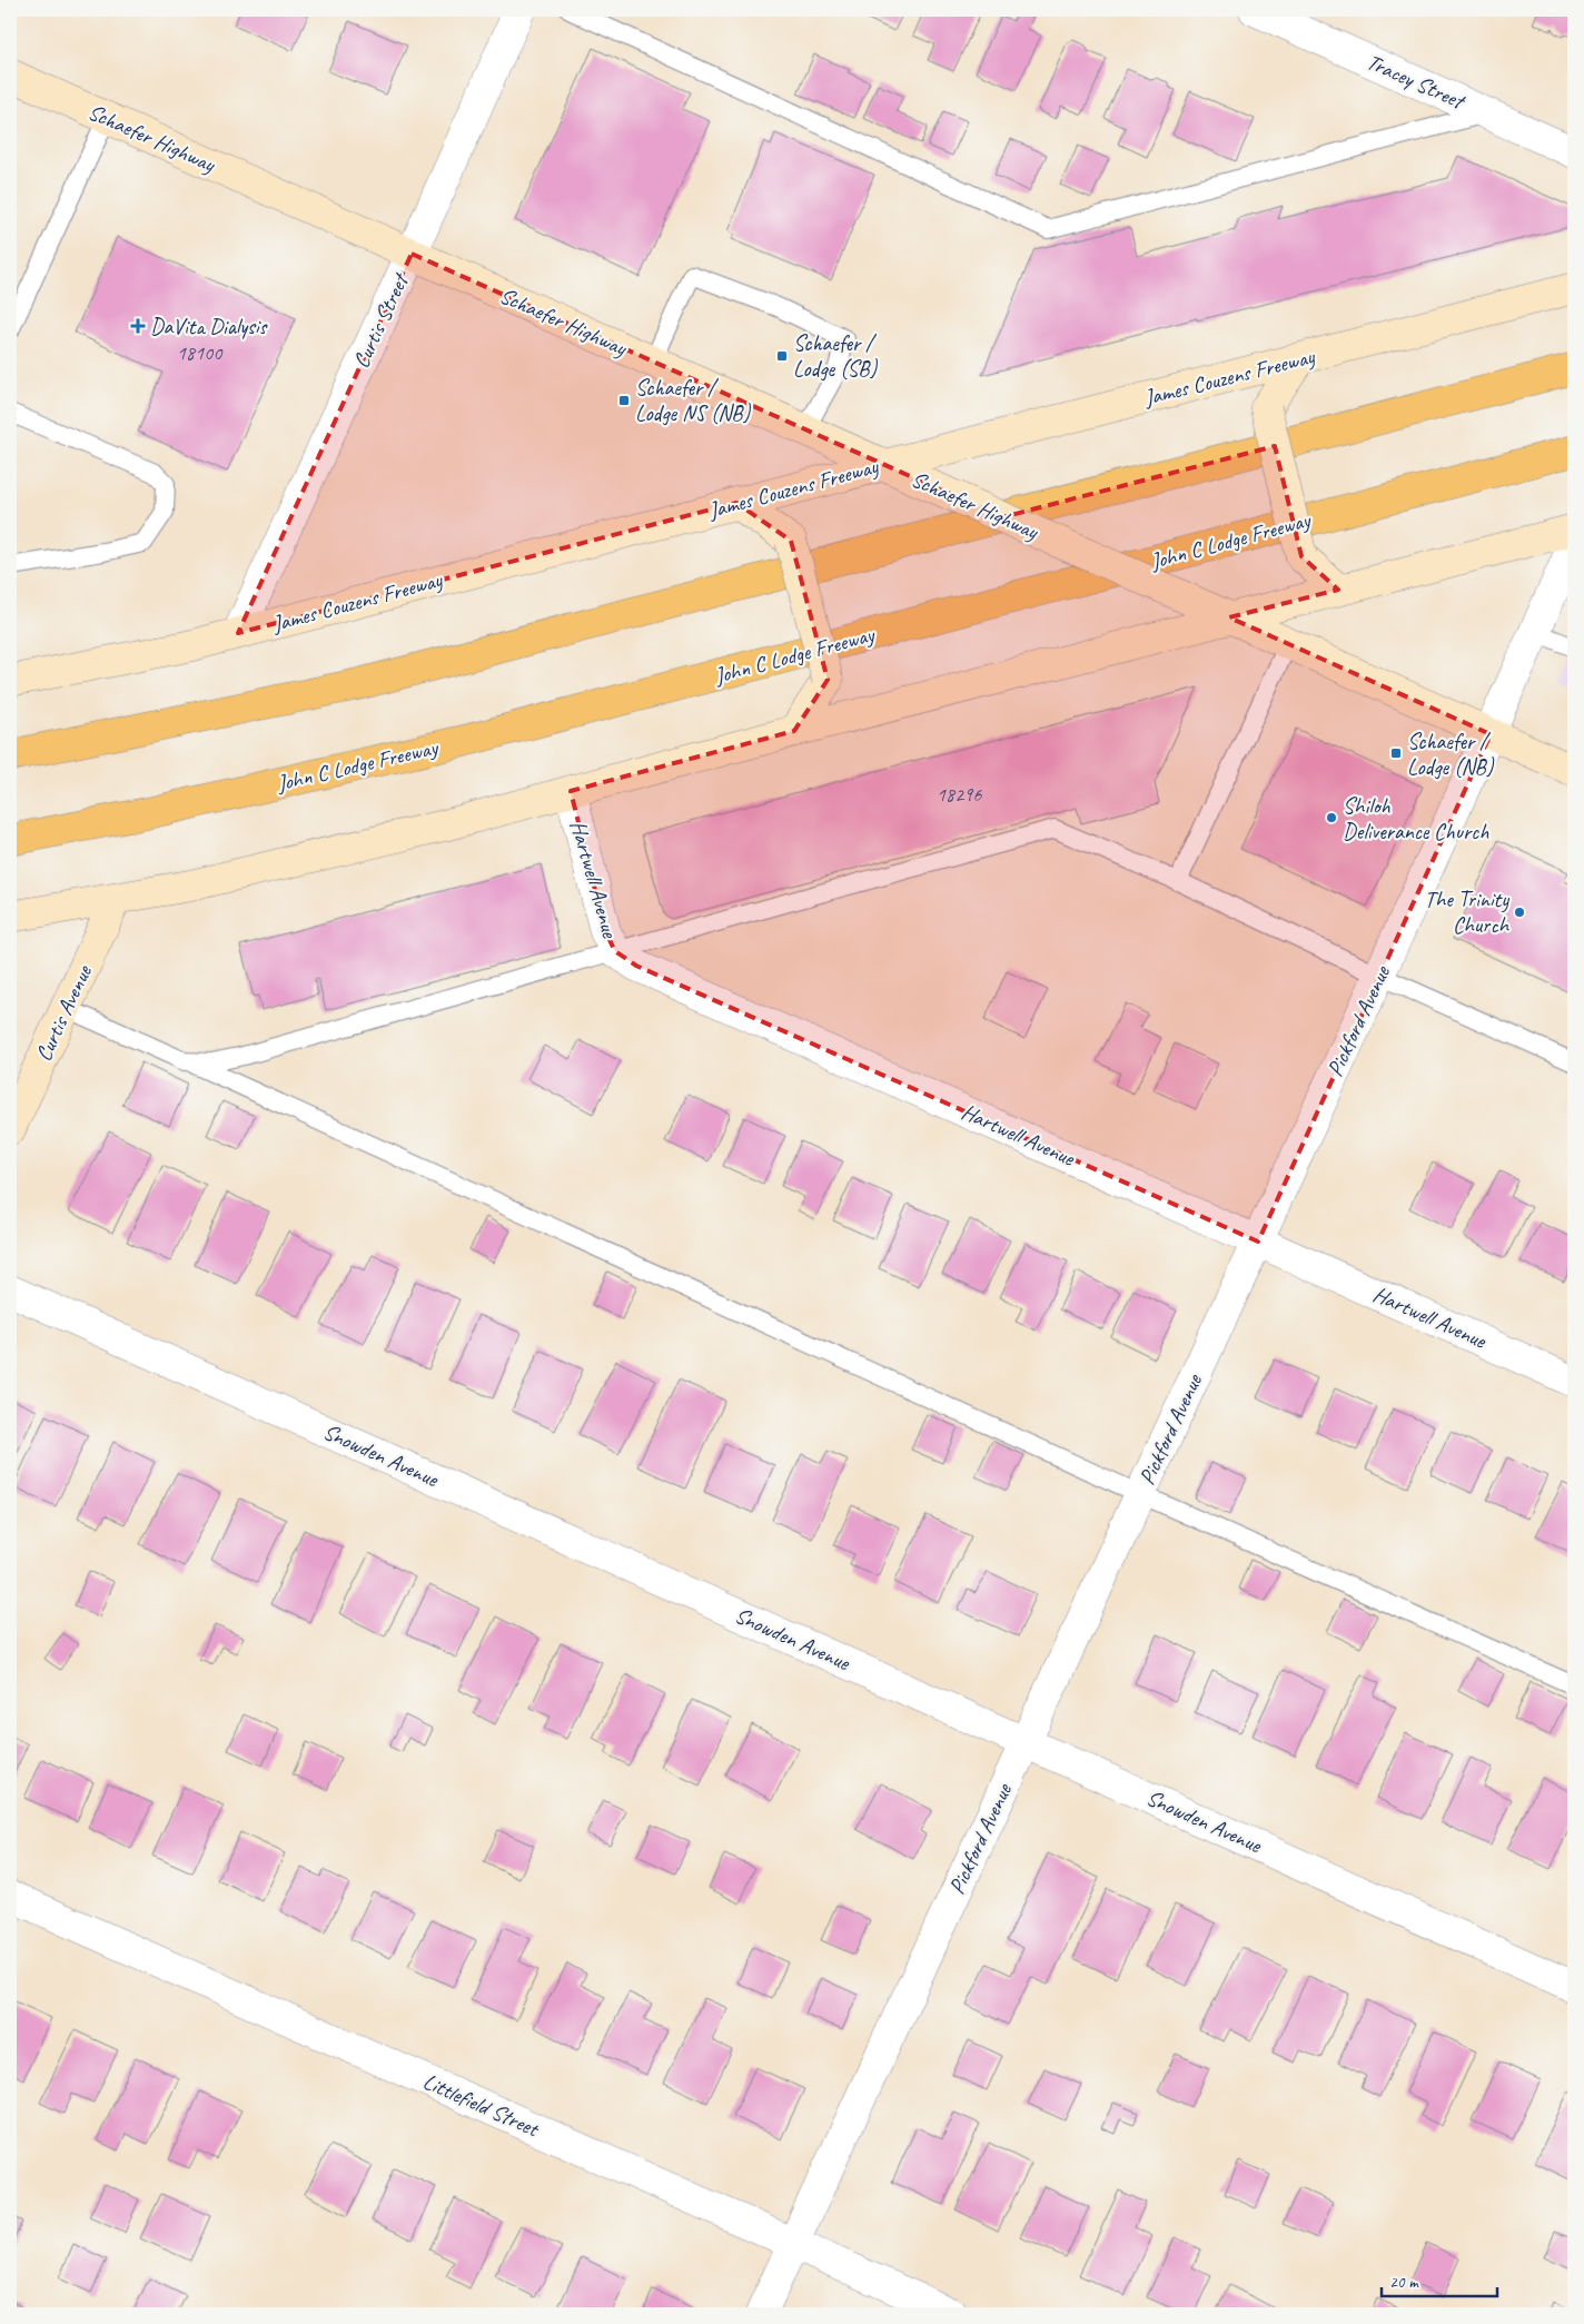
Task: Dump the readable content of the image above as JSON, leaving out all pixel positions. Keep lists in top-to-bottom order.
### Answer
{
  "streets": {
    "highway": ["John C Lodge Freeway"],
    "main road": ["Schaefer Highway", "James Couzens Freeway", "Curtis Avenue"],
    "street": [
      "Tracey Street",
      "Curtis Street",
      "Hartwell Avenue",
      "Pickford Avenue",
      "Snowden Avenue",
      "Littlefield Street"
    ]
  },
  "crossings": [
    ["Schaefer Highway", "Curtis Street"],
    ["Schaefer Highway", "James Couzens Freeway"],
    ["Schaefer Highway", "Pickford Avenue"],
    ["Curtis Street", "James Couzens Freeway"],
    ["Hartwell Avenue", "Pickford Avenue"],
    ["Pickford Avenue", "Snowden Avenue"],
    ["Pickford Avenue", "Littlefield Street"]
  ],
  "places": {
    "health": ["DaVita Dialysis"],
    "transit": ["Schaefer / Lodge (SB)", "Schaefer / Lodge NS (NB)", "Schaefer / Lodge (NB)"],
    "other": ["Shiloh Deliverance Church", "The Trinity Church"]
  },
  "house_numbers": ["18100", "18296"],
  "scale_bar": "20 m"
}
